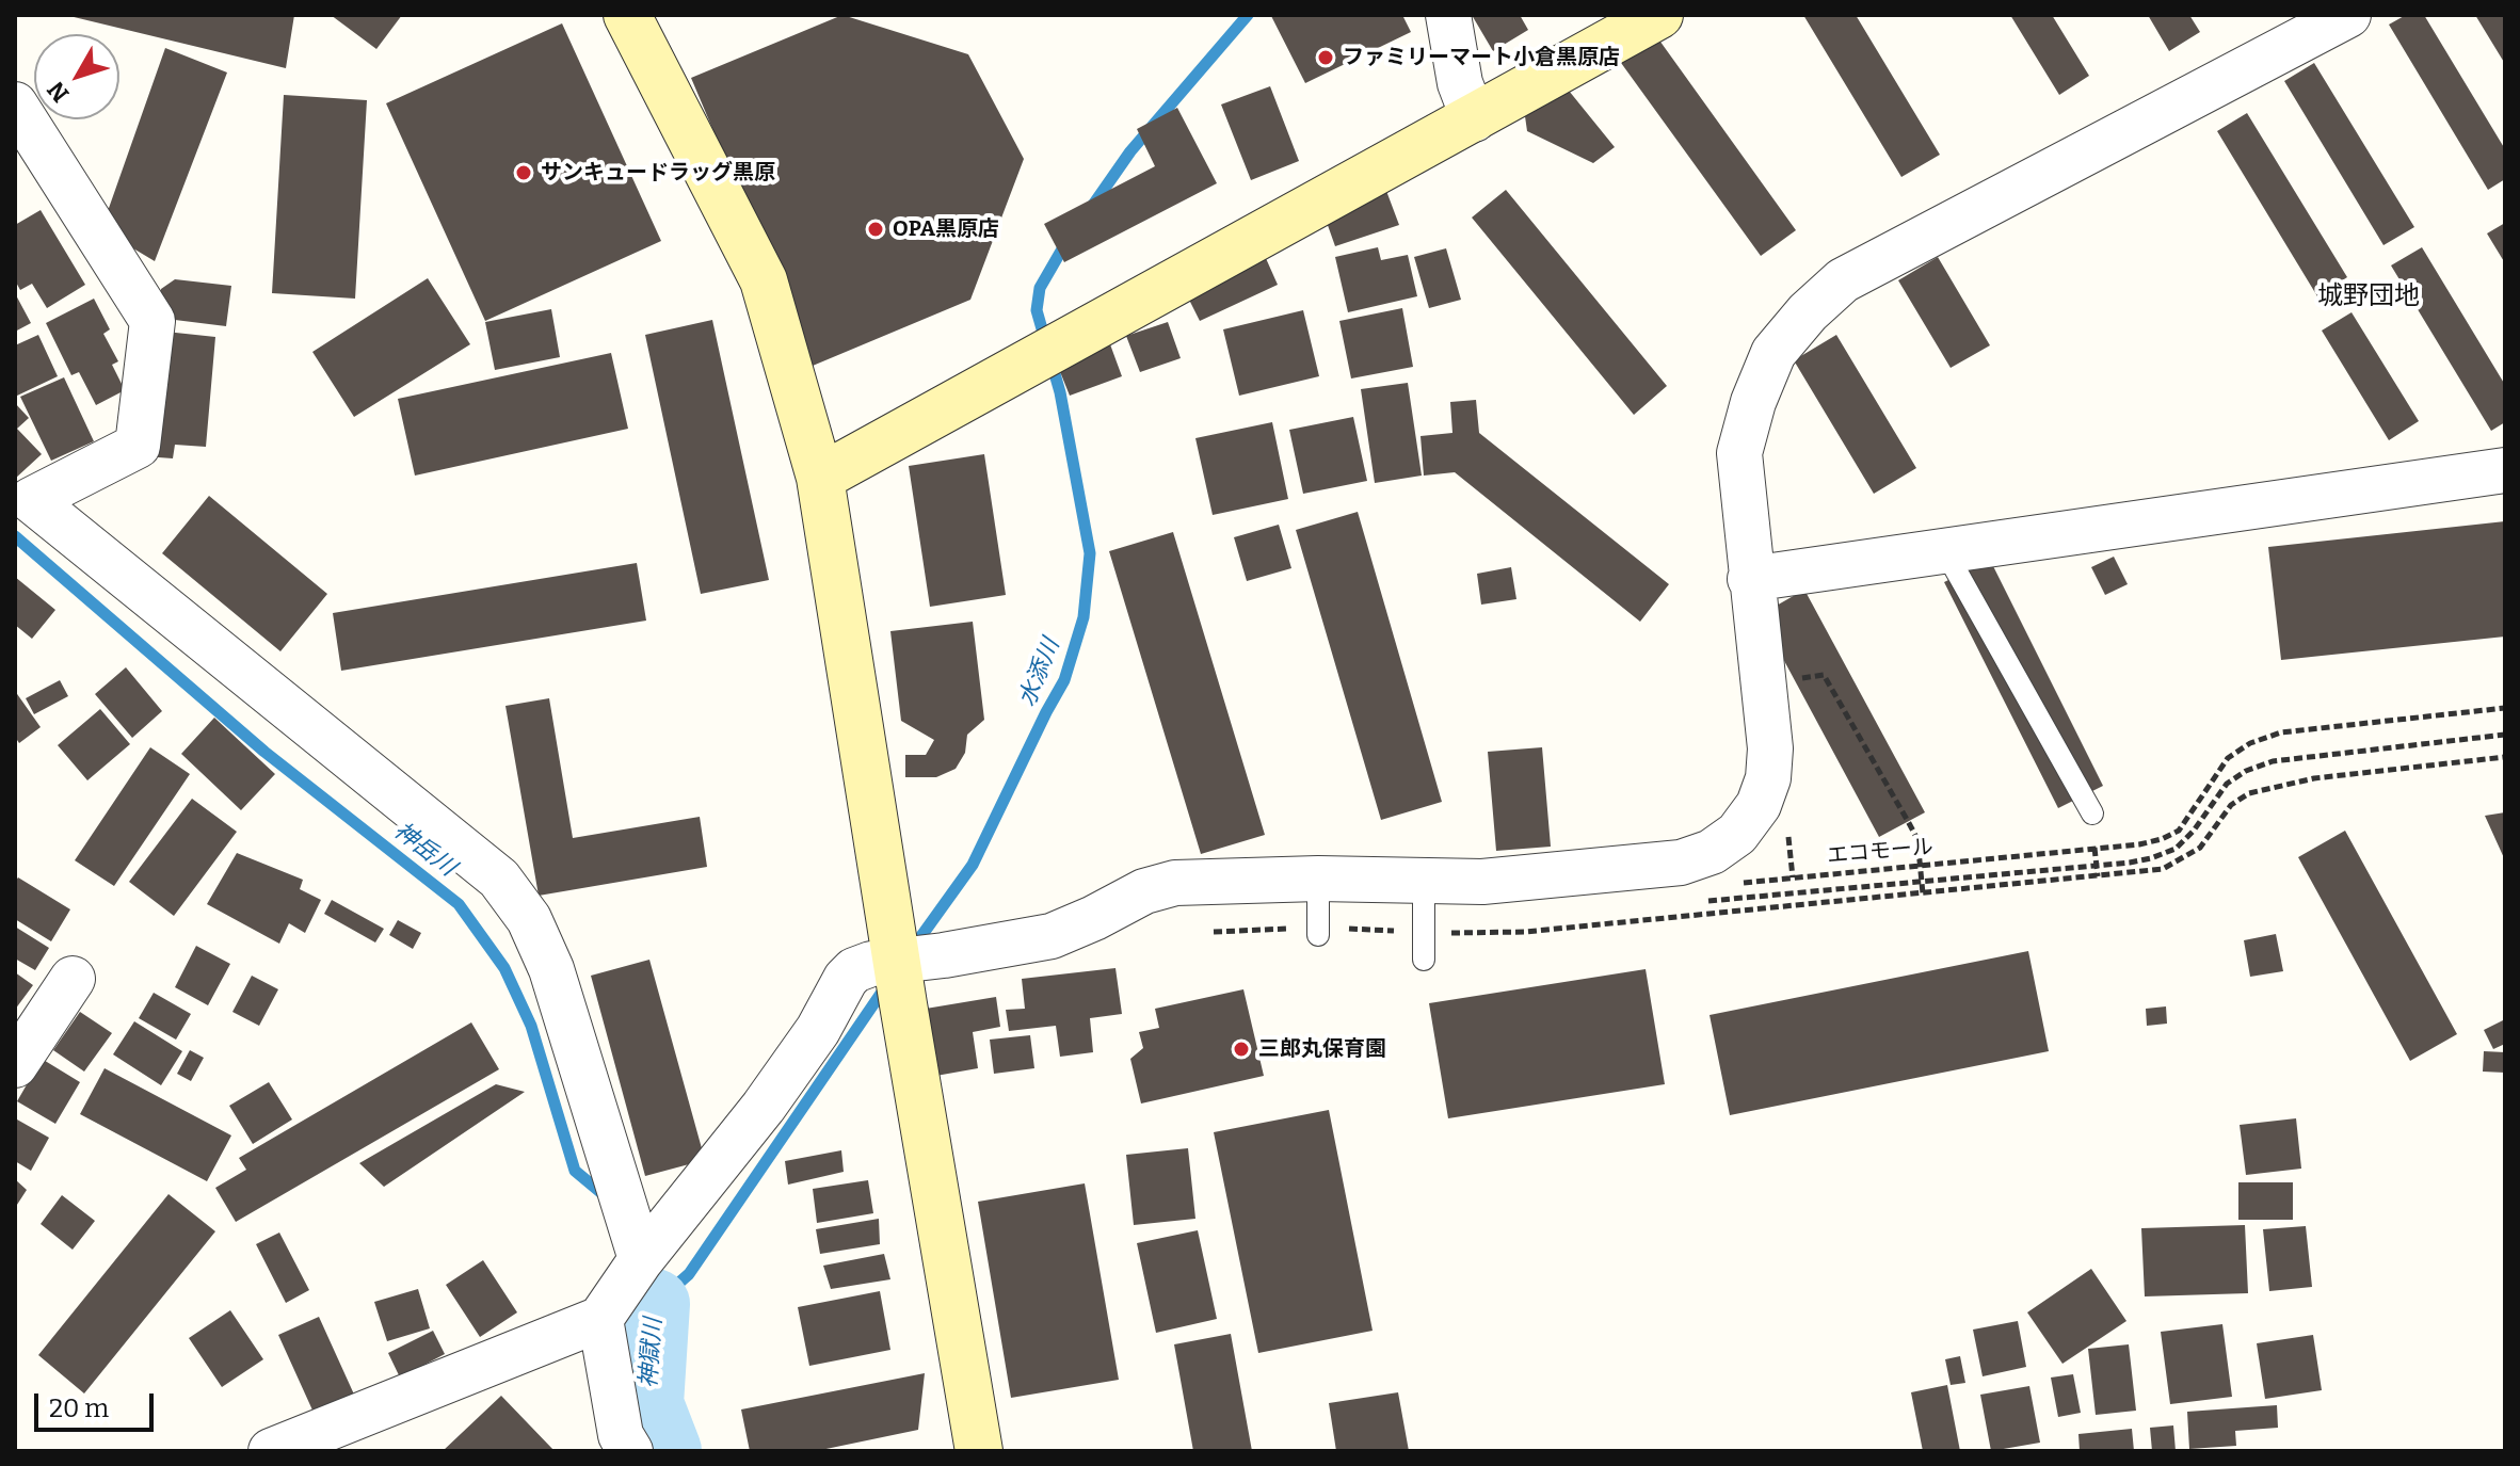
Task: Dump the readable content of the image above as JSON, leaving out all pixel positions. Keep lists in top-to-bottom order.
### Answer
{
  "streets": {
    "path": ["エコモール"]
  },
  "districts": ["城野団地"],
  "water": ["水添川", "神岳川", "神獄川"],
  "places": [
    "ファミリーマート小倉黒原店",
    "サンキュードラッグ黒原",
    "OPA黒原店",
    "三郎丸保育園"
  ],
  "scale_bar": "20 m",
  "north": "bottom left"
}
